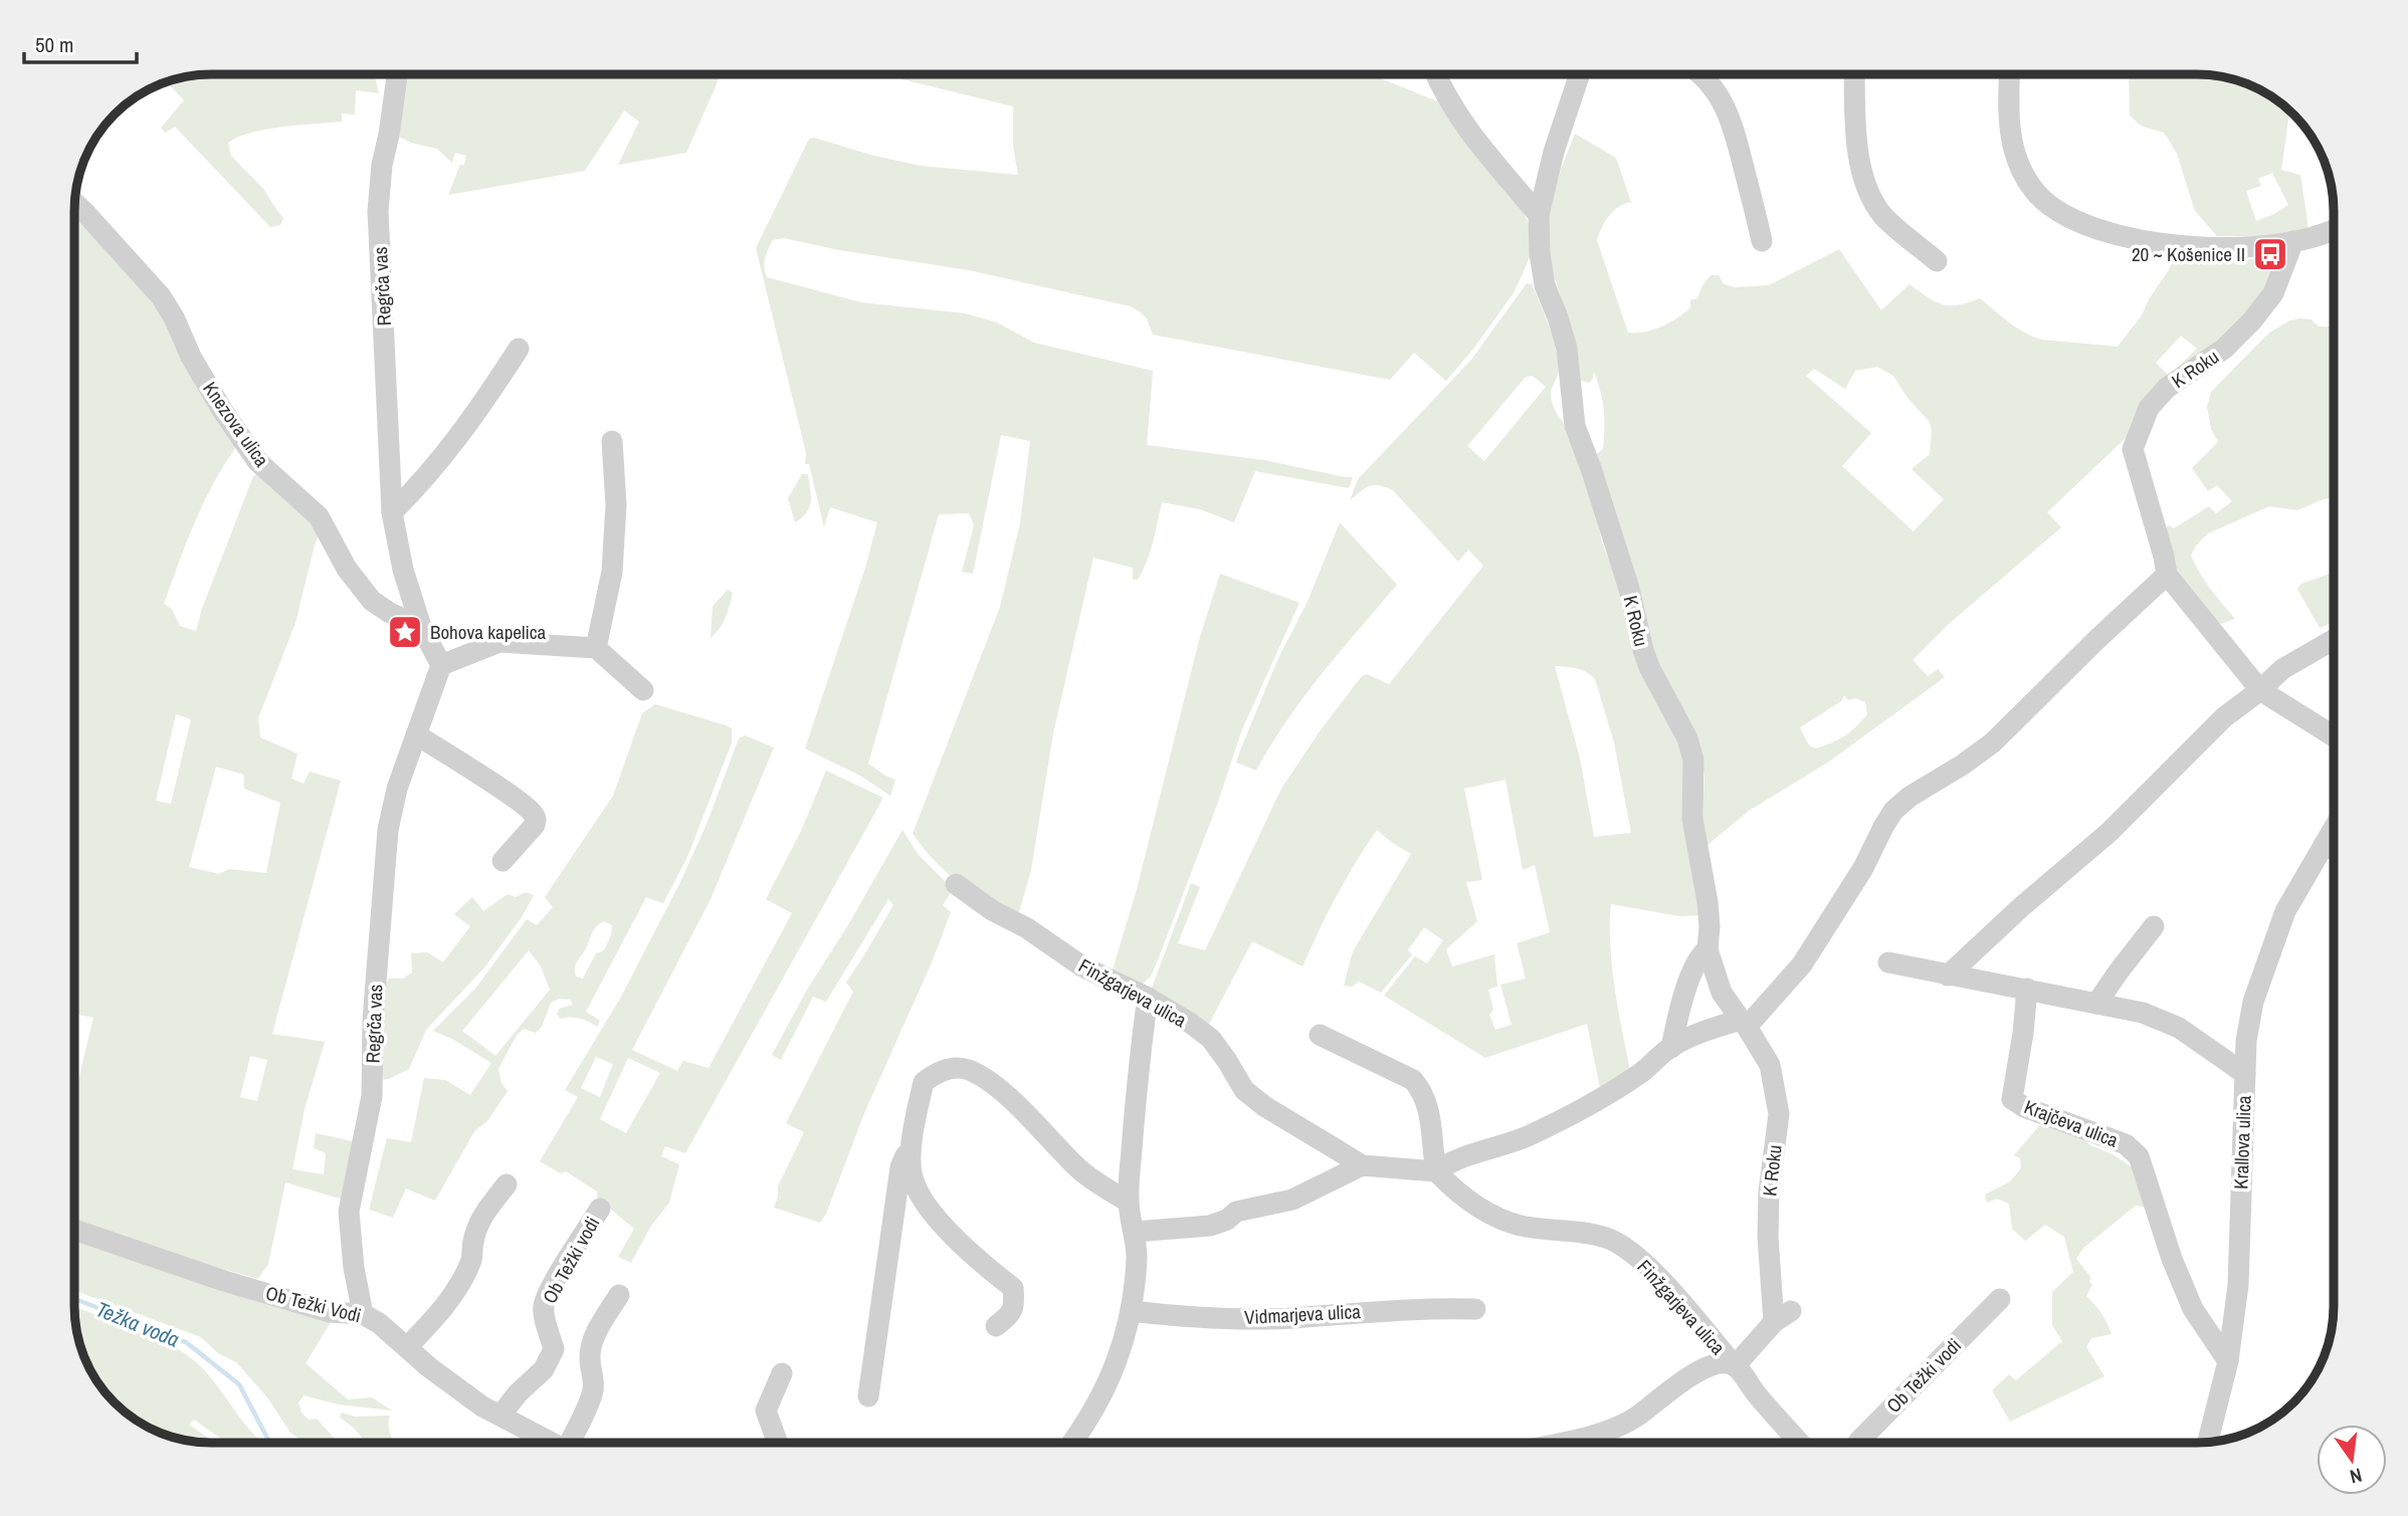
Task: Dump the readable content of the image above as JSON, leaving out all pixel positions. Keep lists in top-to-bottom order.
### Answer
{
  "streets": {
    "street": [
      "Regrča vas",
      "K Roku",
      "Knezova ulica",
      "Finžgarjeva ulica",
      "Krajčeva ulica",
      "Krallova ulica",
      "Ob Težki vodi",
      "Ob Težki Vodi",
      "Vidmarjeva ulica"
    ]
  },
  "crossings": [
    ["Regrča vas", "Knezova ulica"],
    ["Regrča vas", "Ob Težki Vodi"],
    ["K Roku", "Finžgarjeva ulica"],
    ["Krajčeva ulica", "Krallova ulica"],
    ["Ob Težki vodi", "Ob Težki Vodi"]
  ],
  "water": ["Težka voda"],
  "places": {
    "bus stop": ["20 ~ Košenice II"],
    "place": ["Bohova kapelica"]
  },
  "scale_bar": "50 m",
  "north": "bottom"
}
